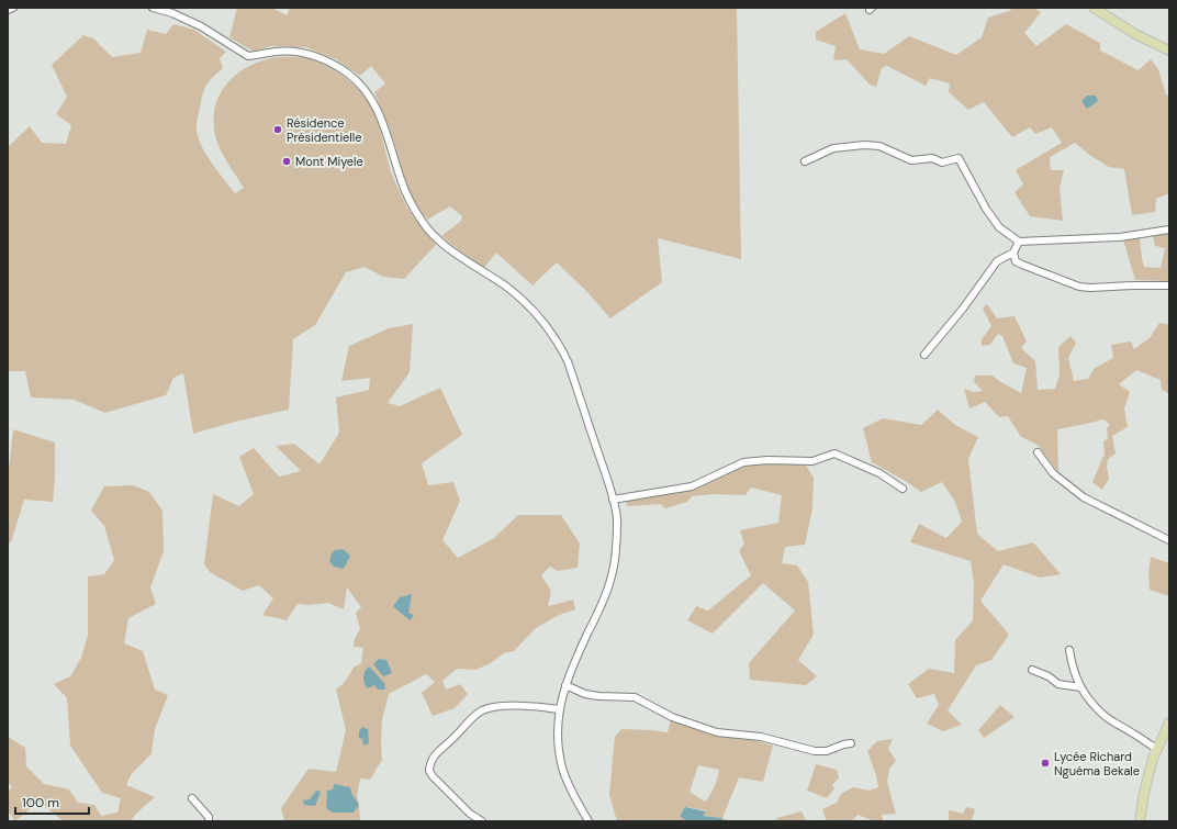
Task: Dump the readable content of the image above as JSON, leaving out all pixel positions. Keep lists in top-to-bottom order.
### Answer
{
  "places": ["Résidence Présidentielle", "Mont Miyele", "Lycée Richard Nguéma Bekale"],
  "scale_bar": "100 m"
}
